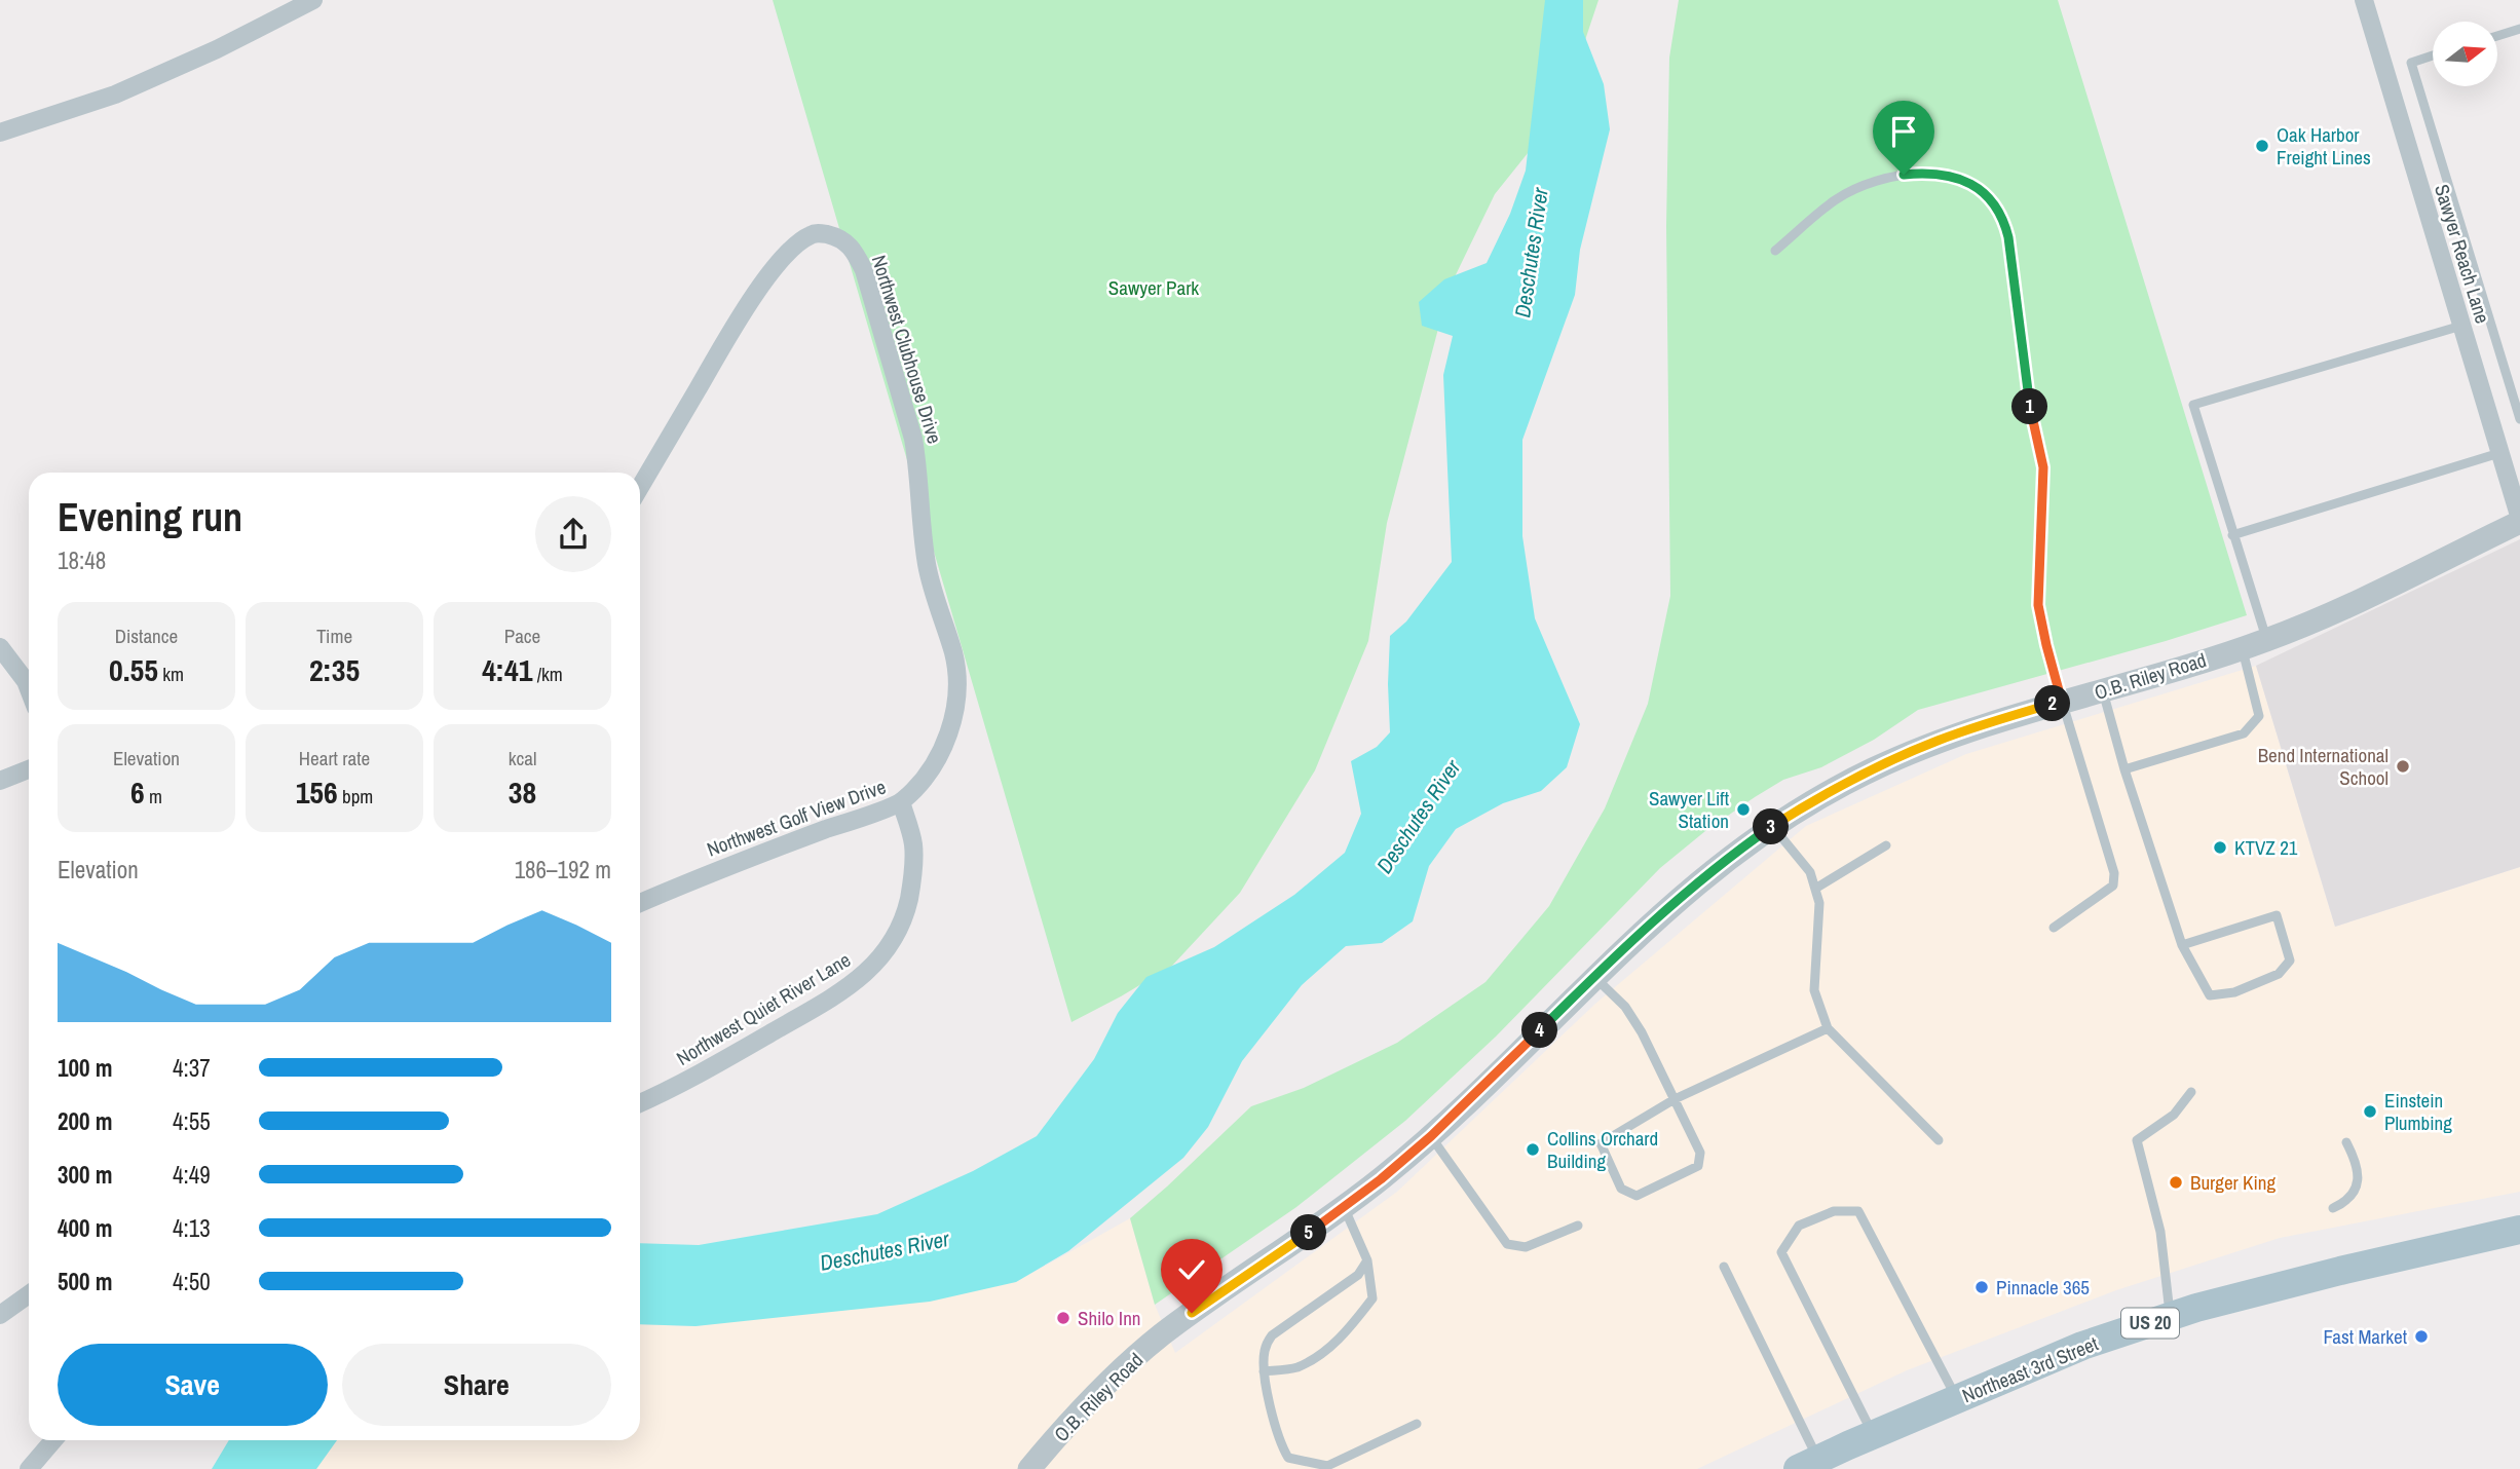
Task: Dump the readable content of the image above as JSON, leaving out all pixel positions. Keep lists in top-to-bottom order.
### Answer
{
  "streets": {
    "main road": ["US 20", "Northeast 3rd Street"],
    "street": [
      "Sawyer Reach Lane",
      "Northwest Clubhouse Drive",
      "O.B. Riley Road",
      "Northwest Golf View Drive",
      "Northwest Quiet River Lane"
    ]
  },
  "crossings": [
    ["Sawyer Reach Lane", "O.B. Riley Road"],
    ["Northwest Clubhouse Drive", "Northwest Golf View Drive"],
    ["Northwest Golf View Drive", "Northwest Quiet River Lane"]
  ],
  "water": ["Deschutes River"],
  "parks": ["Sawyer Park"],
  "places": [
    "Oak Harbor Freight Lines",
    "Bend International School",
    "Sawyer Lift Station",
    "KTVZ 21",
    "Einstein Plumbing",
    "Collins Orchard Building",
    "Burger King",
    "Pinnacle 365",
    "Shilo Inn",
    "Fast Market"
  ],
  "north": "right",
  "page": {
    "pins": [
      "1",
      "2",
      "3",
      "4",
      "5"
    ],
    "heading": ["Evening run", "18:48"],
    "stats": [
      ["Distance", "0.55 km"],
      ["Time", "2:35"],
      ["Pace", "4:41 /km"],
      ["Elevation", "6 m"],
      ["Heart rate", "156 bpm"],
      ["kcal", "38"]
    ],
    "chart": ["Elevation", "186–192 m"],
    "list": [
      {
        "name": "100 m",
        "note": "4:37"
      },
      {
        "name": "200 m",
        "note": "4:55"
      },
      {
        "name": "300 m",
        "note": "4:49"
      },
      {
        "name": "400 m",
        "note": "4:13"
      },
      {
        "name": "500 m",
        "note": "4:50"
      }
    ],
    "buttons": ["Save", "Share"]
  }
}
